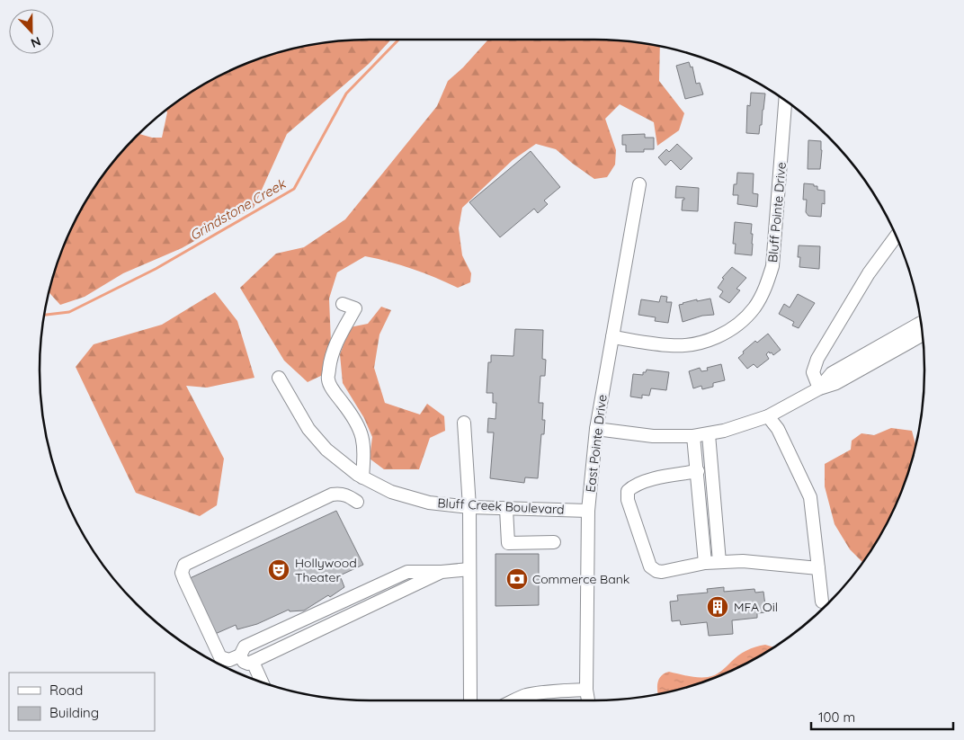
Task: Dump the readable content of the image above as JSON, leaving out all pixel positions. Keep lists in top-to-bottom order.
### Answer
{
  "streets": {
    "street": ["Bluff Pointe Drive", "East Pointe Drive", "Bluff Creek Boulevard"]
  },
  "crossings": [
    ["Bluff Pointe Drive", "East Pointe Drive"],
    ["East Pointe Drive", "Bluff Creek Boulevard"]
  ],
  "water": ["Grindstone Creek"],
  "places": {
    "theatre": ["Hollywood Theater"],
    "bank": ["Commerce Bank"],
    "building": ["MFA Oil"]
  },
  "legend": ["Road", "Building"],
  "scale_bar": "100 m",
  "north": "bottom"
}
